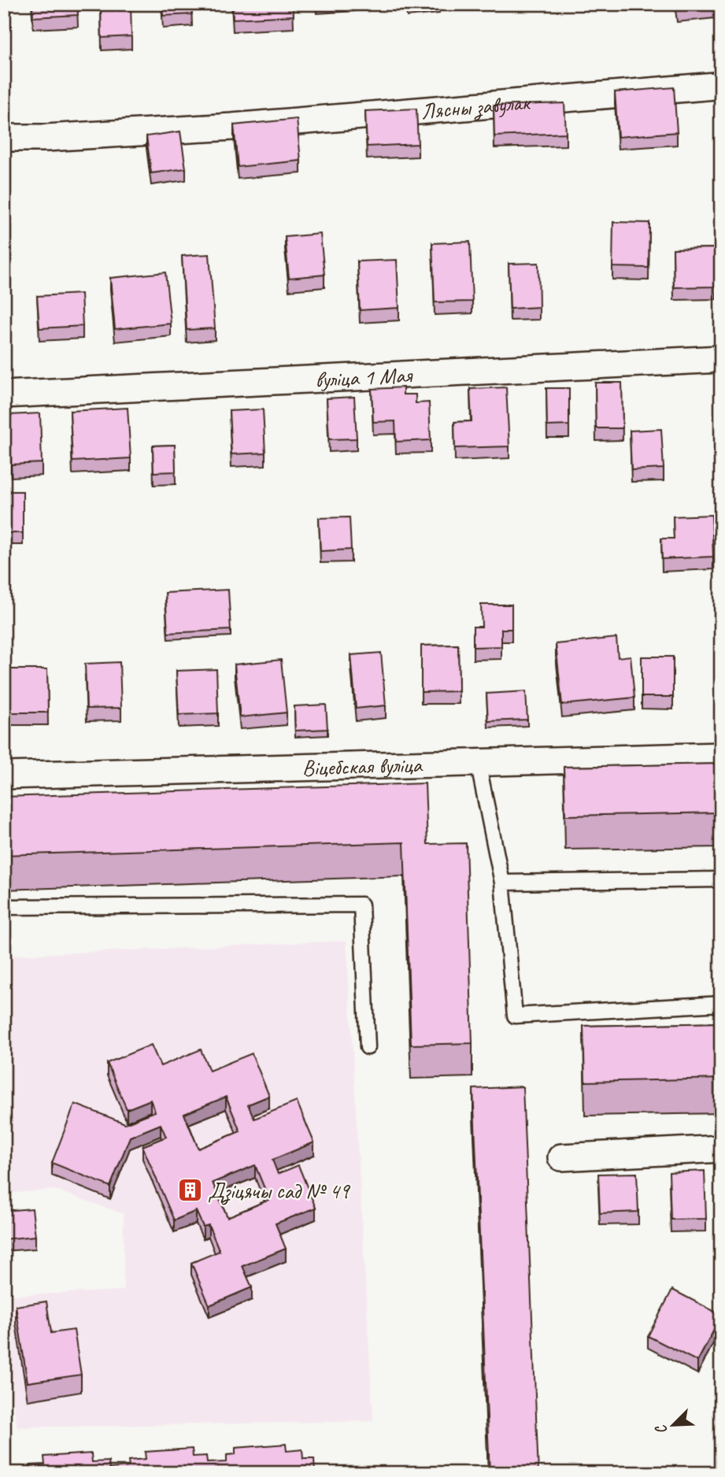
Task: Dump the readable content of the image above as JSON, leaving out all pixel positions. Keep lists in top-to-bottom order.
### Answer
{
  "streets": {
    "street": ["Лясны завулак", "вуліца 1 Мая", "Віцебская вуліца"]
  },
  "places": {
    "building": ["Дзіцячы сад № 49"]
  },
  "north": "bottom left"
}
